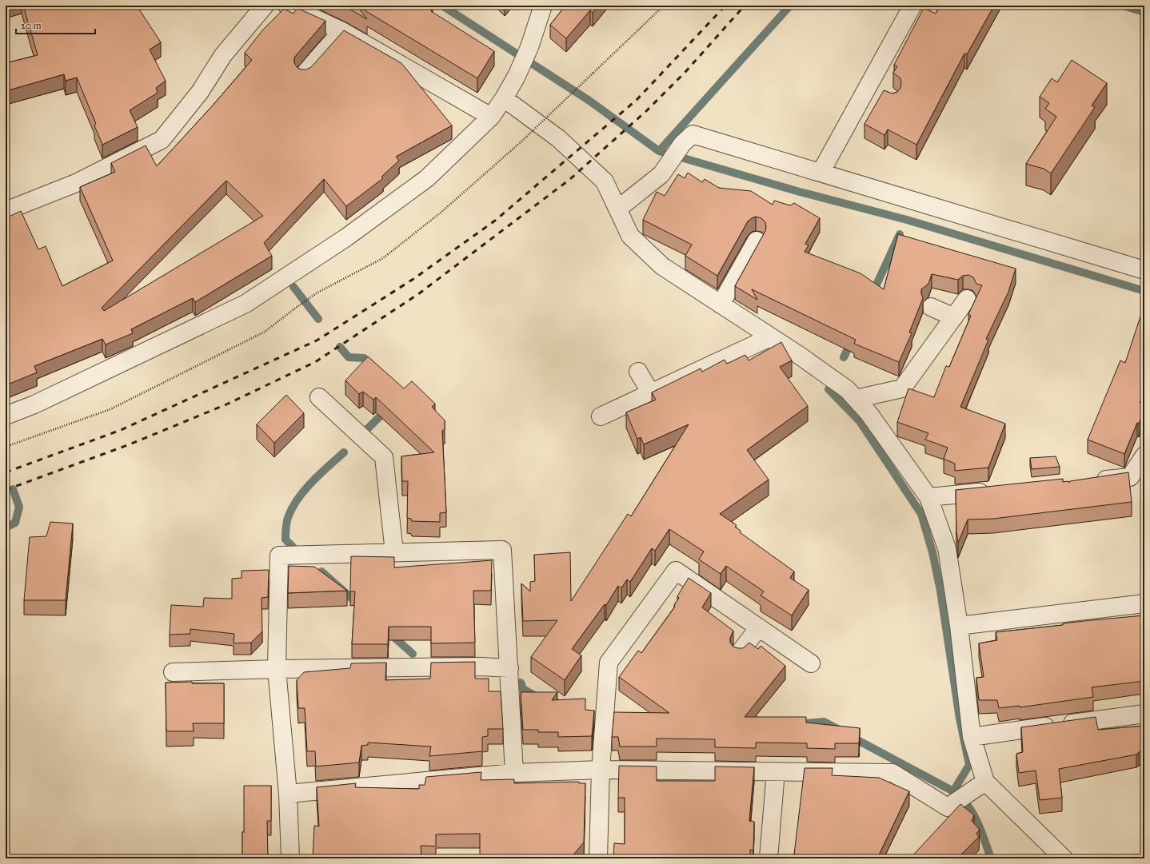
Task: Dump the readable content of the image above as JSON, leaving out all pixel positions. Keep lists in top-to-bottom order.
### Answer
{
  "scale_bar": "20 m"
}
